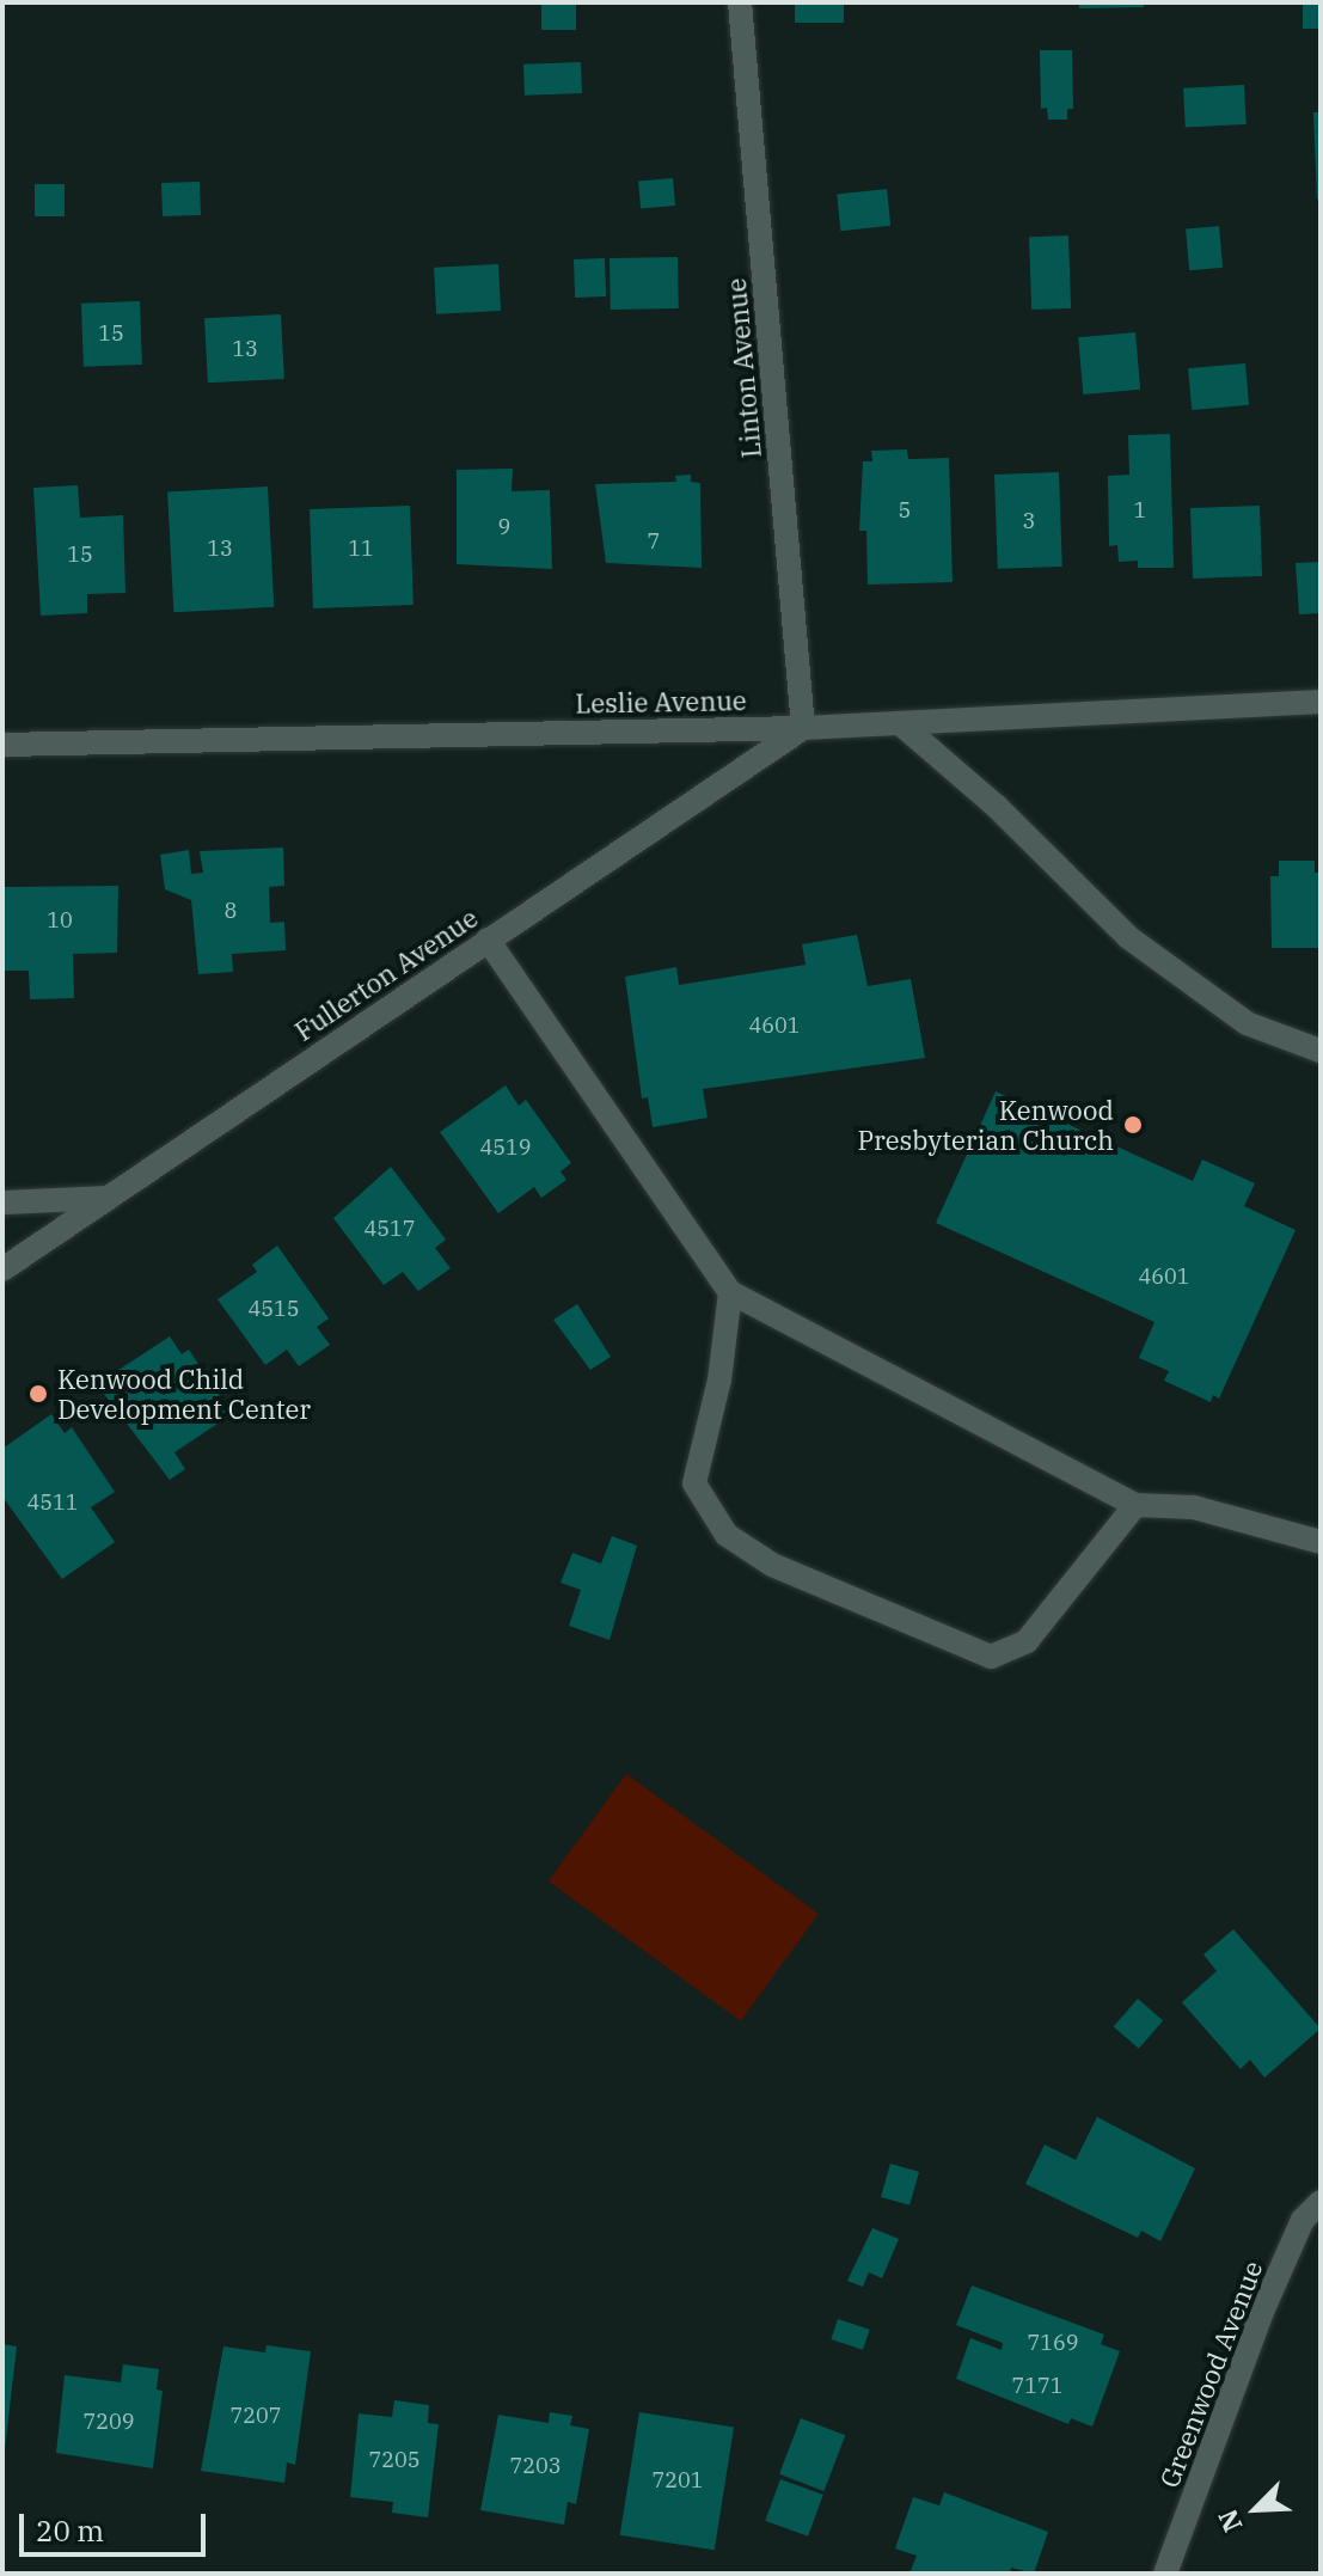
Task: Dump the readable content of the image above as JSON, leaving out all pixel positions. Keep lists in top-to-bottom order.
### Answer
{
  "streets": {
    "street": [
      "Linton Avenue",
      "Leslie Avenue",
      "Fullerton Avenue",
      "Greenwood Avenue"
    ]
  },
  "crossings": [
    ["Linton Avenue", "Leslie Avenue"],
    ["Linton Avenue", "Fullerton Avenue"],
    ["Leslie Avenue", "Fullerton Avenue"]
  ],
  "places": ["Kenwood Presbyterian Church", "Kenwood Child Development Center"],
  "house_numbers": [
    "15",
    "13",
    "5",
    "1",
    "3",
    "9",
    "7",
    "13",
    "11",
    "15",
    "8",
    "10",
    "4601",
    "4519",
    "4517",
    "4601",
    "4515",
    "4511",
    "7169",
    "7171",
    "7207",
    "7209",
    "7205",
    "7203",
    "7201"
  ],
  "scale_bar": "20 m",
  "north": "bottom left"
}
